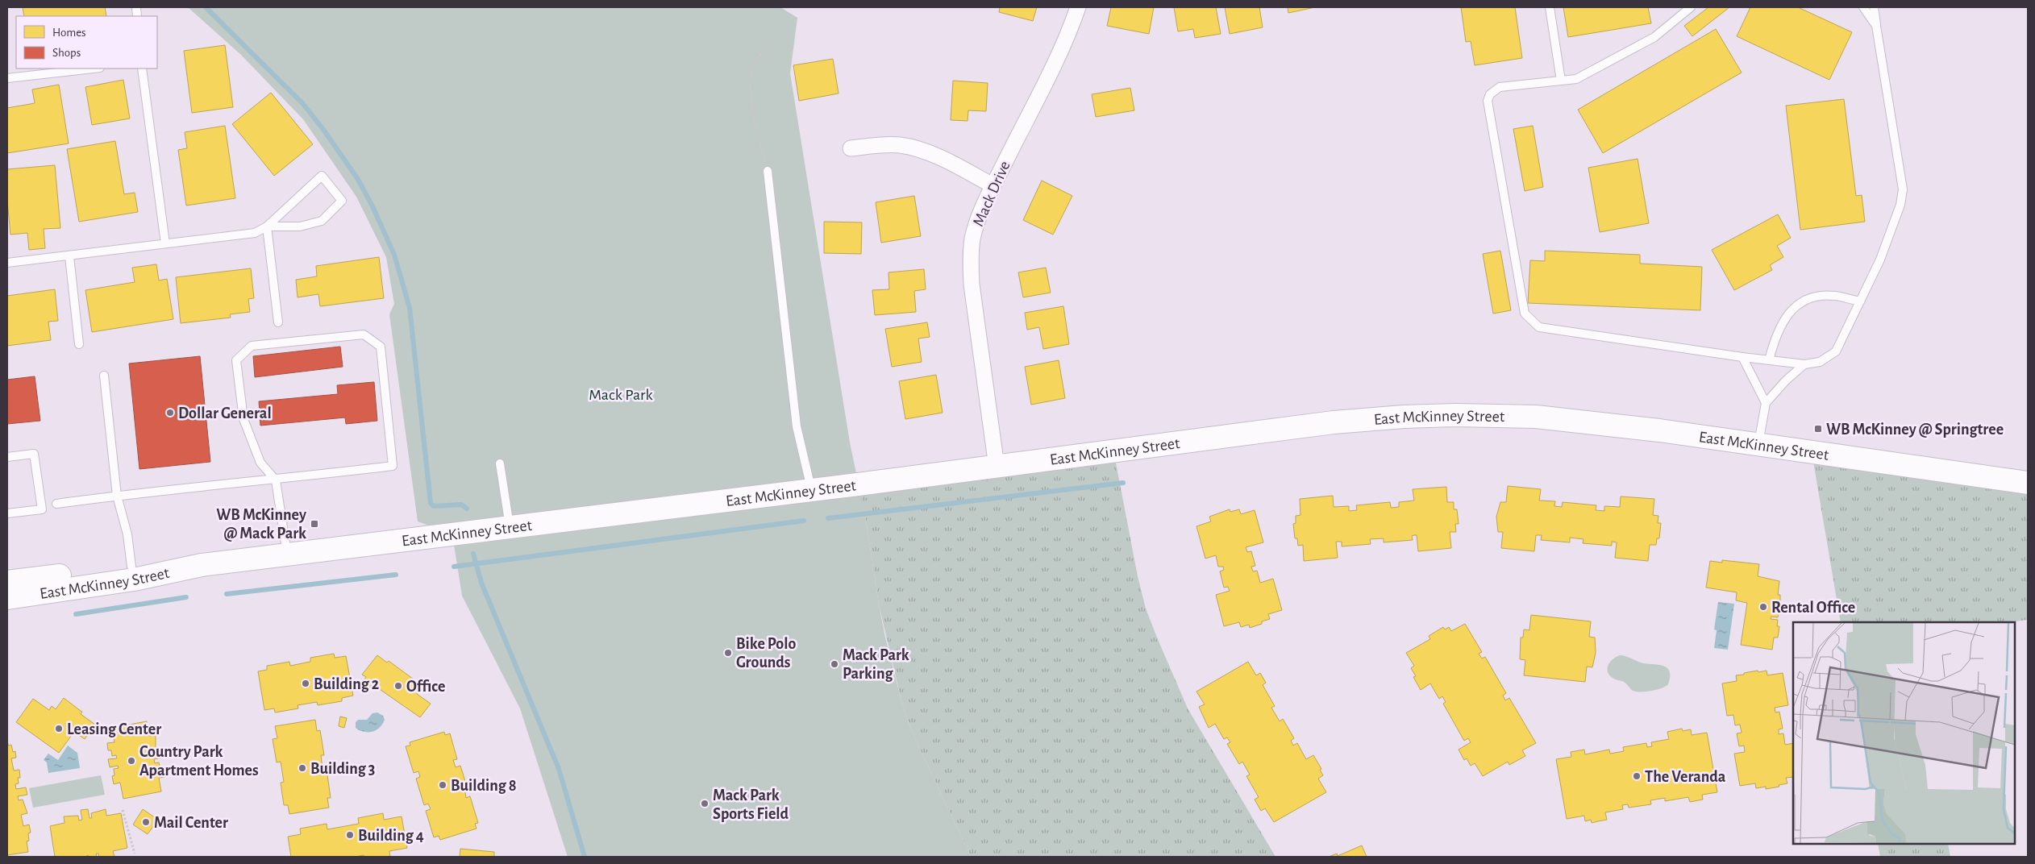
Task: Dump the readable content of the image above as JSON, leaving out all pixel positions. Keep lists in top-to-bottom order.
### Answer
{
  "streets": {
    "main road": ["East McKinney Street"],
    "street": ["Mack Drive"]
  },
  "crossings": [
    ["Mack Drive", "East McKinney Street"]
  ],
  "parks": ["Mack Park"],
  "places": {
    "other": [
      "Dollar General",
      "Rental Office",
      "Bike Polo Grounds",
      "Mack Park Parking",
      "Building 2",
      "Office",
      "Leasing Center",
      "Country Park Apartment Homes",
      "Building 3",
      "The Veranda",
      "Building 8",
      "Mack Park Sports Field",
      "Mail Center",
      "Building 4"
    ],
    "transit": ["WB McKinney @ Springtree", "WB McKinney @ Mack Park"]
  },
  "legend": ["Homes", "Shops"]
}
